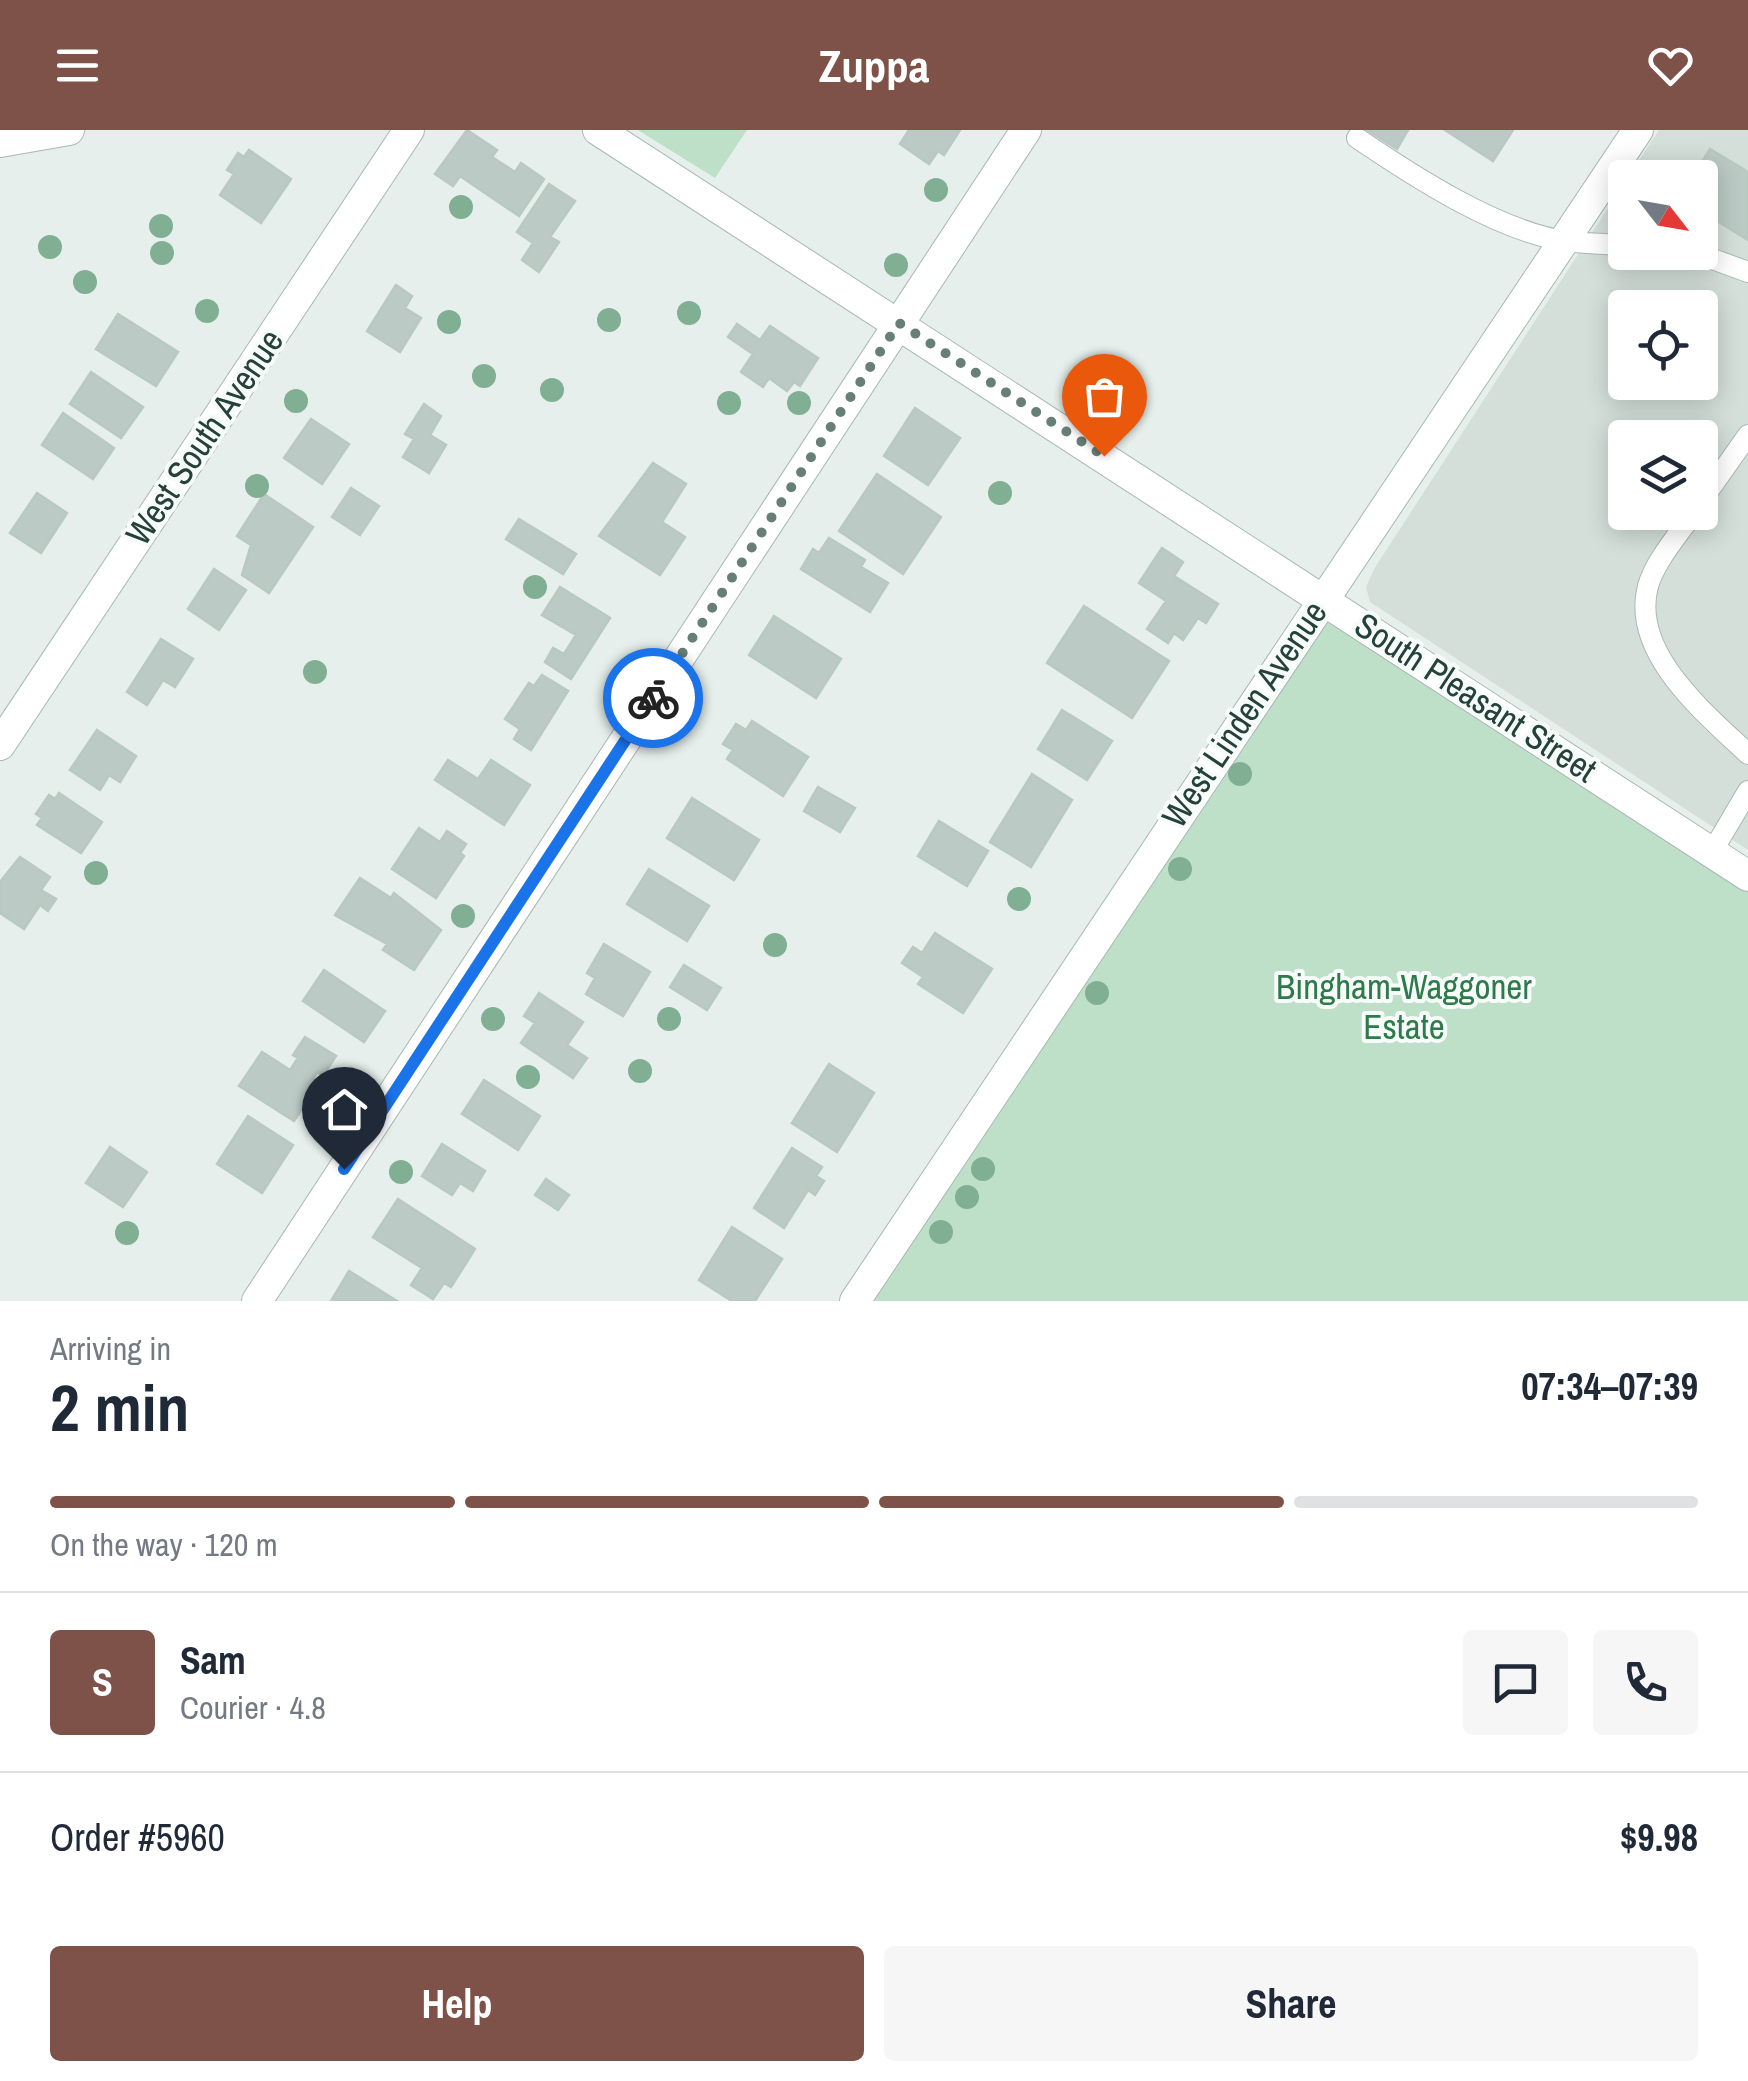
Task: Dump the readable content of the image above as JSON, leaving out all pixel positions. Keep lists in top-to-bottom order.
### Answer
{
  "streets": {
    "street": ["West South Avenue", "South Pleasant Street", "West Linden Avenue"]
  },
  "crossings": [
    ["South Pleasant Street", "West Linden Avenue"]
  ],
  "parks": ["Bingham-Waggoner Estate"],
  "north": "bottom right",
  "page": {
    "header": "Zuppa",
    "heading": ["2 min", "Arriving in", "07:34–07:39"],
    "panel": [
      "Sam",
      "Courier · 4.8",
      "Order #5960",
      "$9.98"
    ],
    "bar": "On the way · 120 m",
    "round": "S",
    "buttons": ["Help", "Share"]
  }
}
